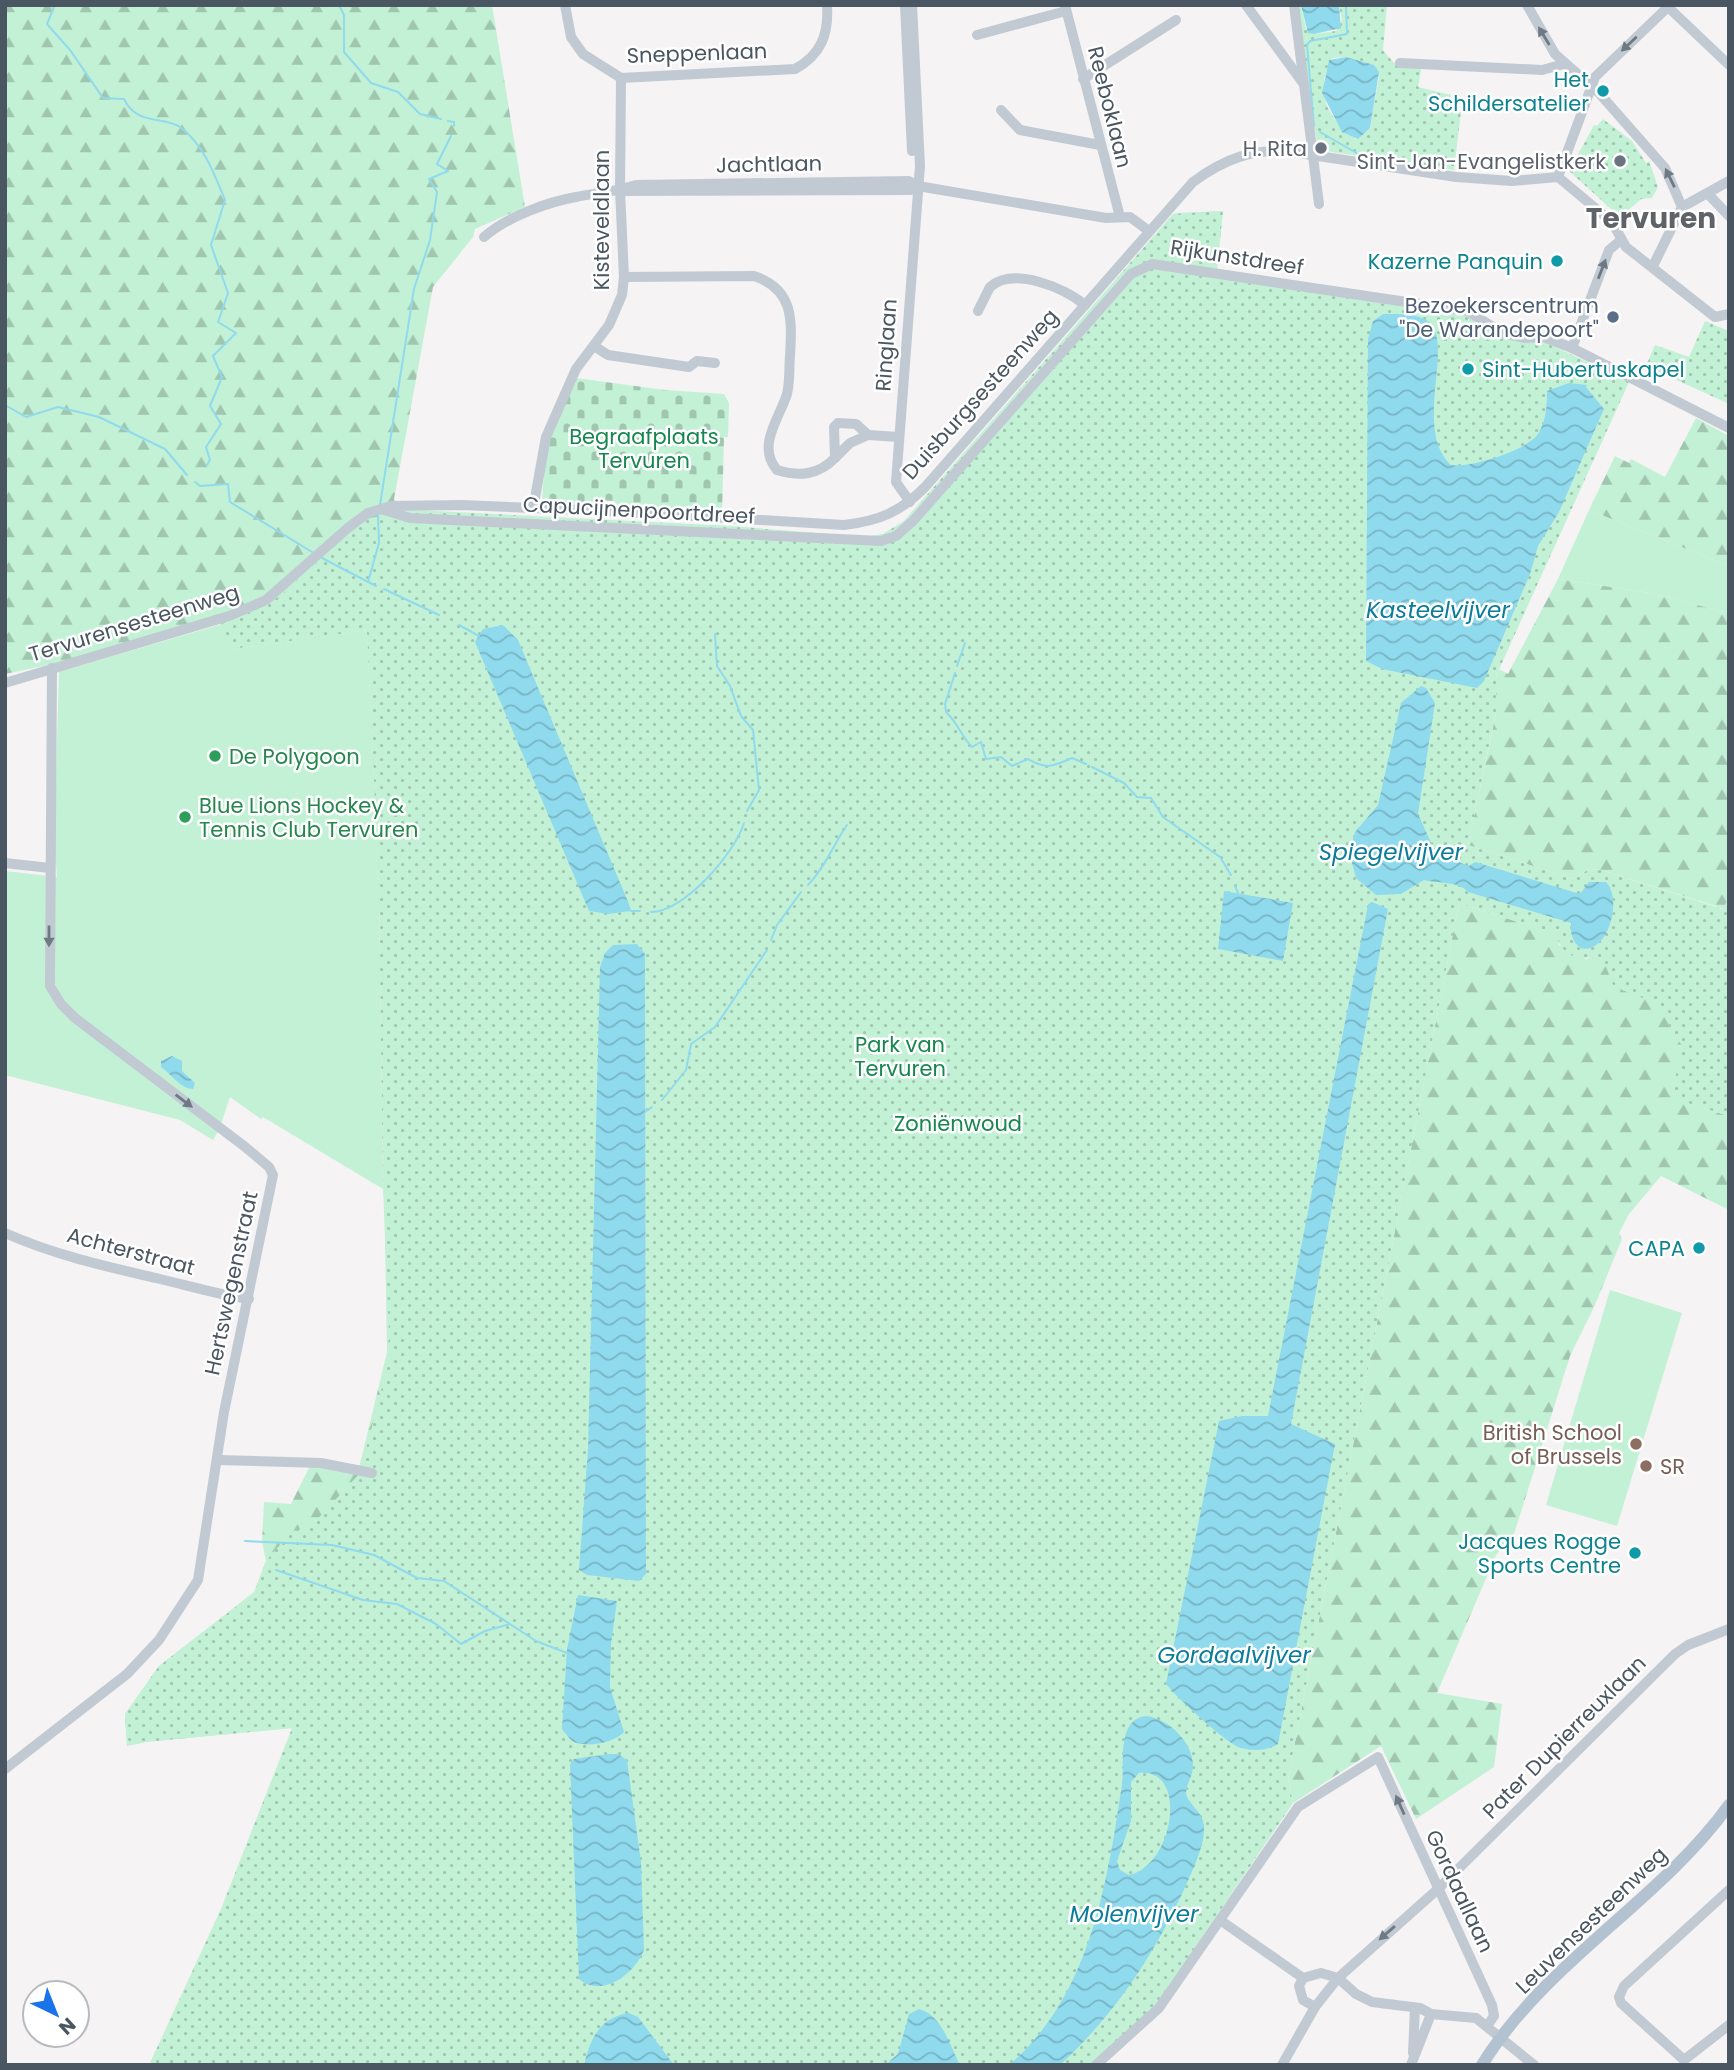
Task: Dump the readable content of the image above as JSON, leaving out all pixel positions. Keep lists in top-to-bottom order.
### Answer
{
  "streets": {
    "main road": ["Leuvensesteenweg"],
    "street": [
      "Sneppenlaan",
      "Reeboklaan",
      "Jachtlaan",
      "Kisteveldlaan",
      "Rijkunstdreef",
      "Ringlaan",
      "Duisburgsesteenweg",
      "Capucijnenpoortdreef",
      "Tervurensesteenweg",
      "Achterstraat",
      "Hertswegenstraat",
      "Pater Dupierreuxlaan",
      "Gordaallaan"
    ]
  },
  "crossings": [
    ["Sneppenlaan", "Kisteveldlaan"],
    ["Reeboklaan", "Jachtlaan"],
    ["Jachtlaan", "Kisteveldlaan"],
    ["Jachtlaan", "Ringlaan"],
    ["Jachtlaan", "Duisburgsesteenweg"],
    ["Kisteveldlaan", "Duisburgsesteenweg"],
    ["Rijkunstdreef", "Capucijnenpoortdreef"],
    ["Ringlaan", "Duisburgsesteenweg"],
    ["Duisburgsesteenweg", "Capucijnenpoortdreef"],
    ["Duisburgsesteenweg", "Tervurensesteenweg"],
    ["Tervurensesteenweg", "Hertswegenstraat"],
    ["Achterstraat", "Hertswegenstraat"],
    ["Pater Dupierreuxlaan", "Gordaallaan"]
  ],
  "one_way": ["Hertswegenstraat"],
  "districts": ["Tervuren"],
  "water": [
    "Kasteelvijver",
    "Spiegelvijver",
    "Gordaalvijver",
    "Molenvijver"
  ],
  "parks": ["Begraafplaats Tervuren", "Park van Tervuren", "Zoniënwoud"],
  "places": [
    "Het Schildersatelier",
    "H. Rita",
    "Sint-Jan-Evangelistkerk",
    "Kazerne Panquin",
    "Bezoekerscentrum \"De Warandepoort\"",
    "Sint-Hubertuskapel",
    "De Polygoon",
    "Blue Lions Hockey & Tennis Club Tervuren",
    "CAPA",
    "British School of Brussels",
    "SR",
    "Jacques Rogge Sports Centre"
  ],
  "north": "bottom right"
}
